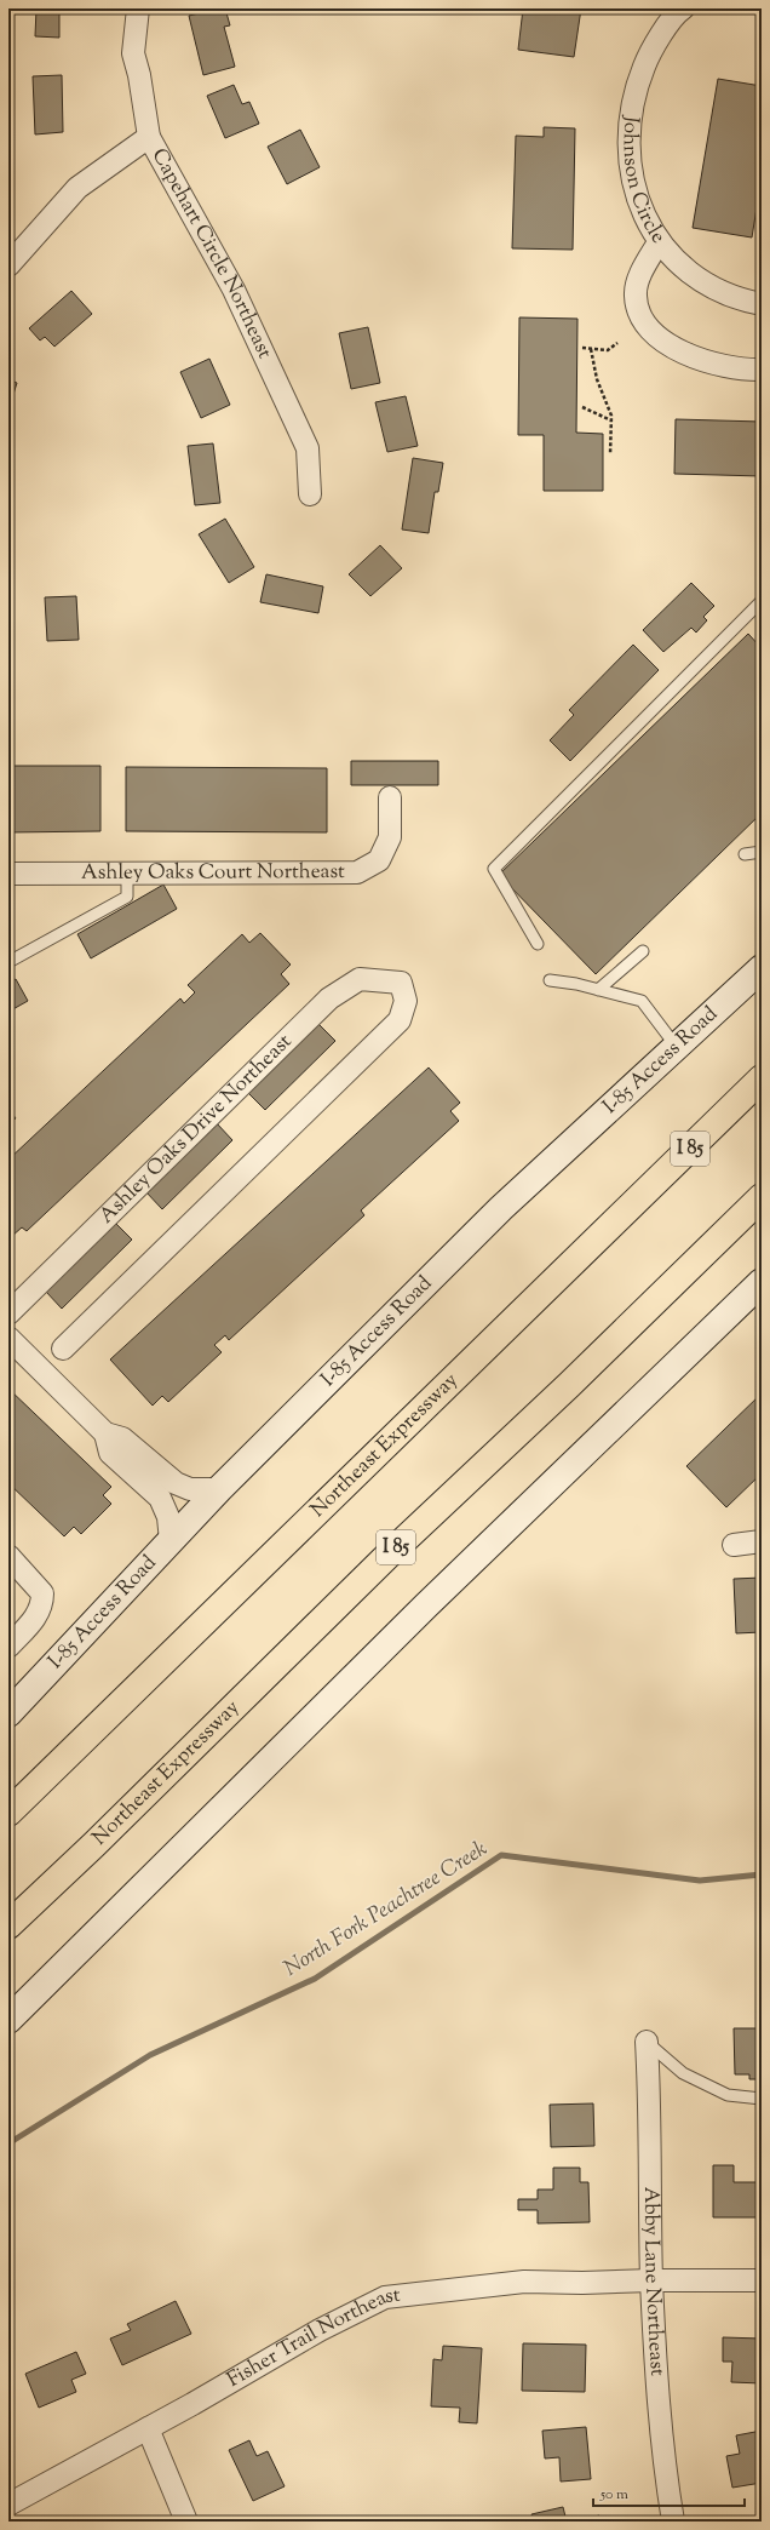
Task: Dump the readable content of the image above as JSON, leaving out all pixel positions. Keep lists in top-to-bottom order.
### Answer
{
  "streets": {
    "highway": ["I 85", "Northeast Expressway"],
    "main road": ["I-85 Access Road"],
    "street": [
      "Johnson Circle",
      "Capehart Circle Northeast",
      "Ashley Oaks Court Northeast",
      "Ashley Oaks Drive Northeast",
      "Abby Lane Northeast",
      "Fisher Trail Northeast"
    ]
  },
  "crossings": [
    ["Abby Lane Northeast", "Fisher Trail Northeast"]
  ],
  "water": ["North Fork Peachtree Creek"],
  "scale_bar": "50 m"
}
